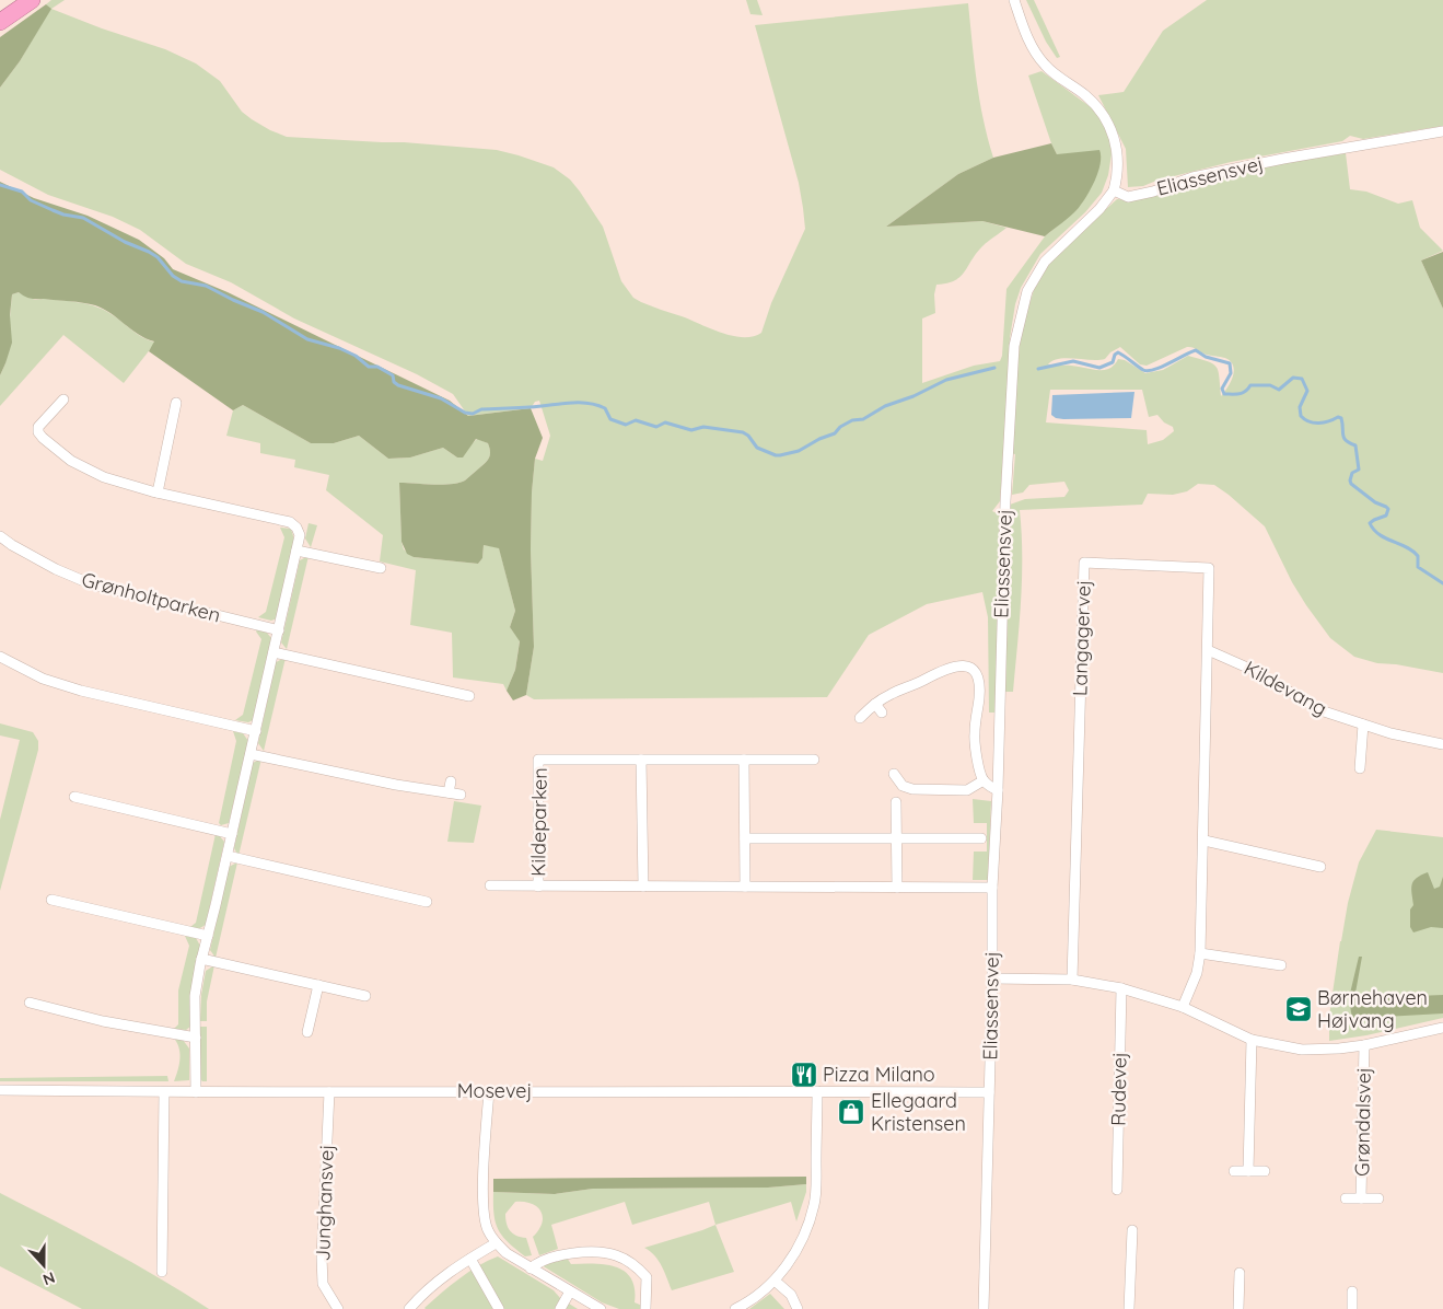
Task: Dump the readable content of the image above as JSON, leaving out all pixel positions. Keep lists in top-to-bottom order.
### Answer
{
  "streets": {
    "street": [
      "Eliassensvej",
      "Grønholtparken",
      "Langagervej",
      "Kildevang",
      "Kildeparken",
      "Rudevej",
      "Mosevej",
      "Grøndalsvej",
      "Junghansvej"
    ]
  },
  "crossings": [
    ["Eliassensvej", "Kildeparken"],
    ["Eliassensvej", "Mosevej"],
    ["Eliassensvej", "Grøndalsvej"],
    ["Langagervej", "Kildevang"],
    ["Langagervej", "Grøndalsvej"],
    ["Rudevej", "Grøndalsvej"],
    ["Mosevej", "Junghansvej"]
  ],
  "places": {
    "school or university": ["Børnehaven Højvang"],
    "restaurant": ["Pizza Milano"],
    "shop": ["Ellegaard Kristensen"]
  },
  "north": "bottom"
}
